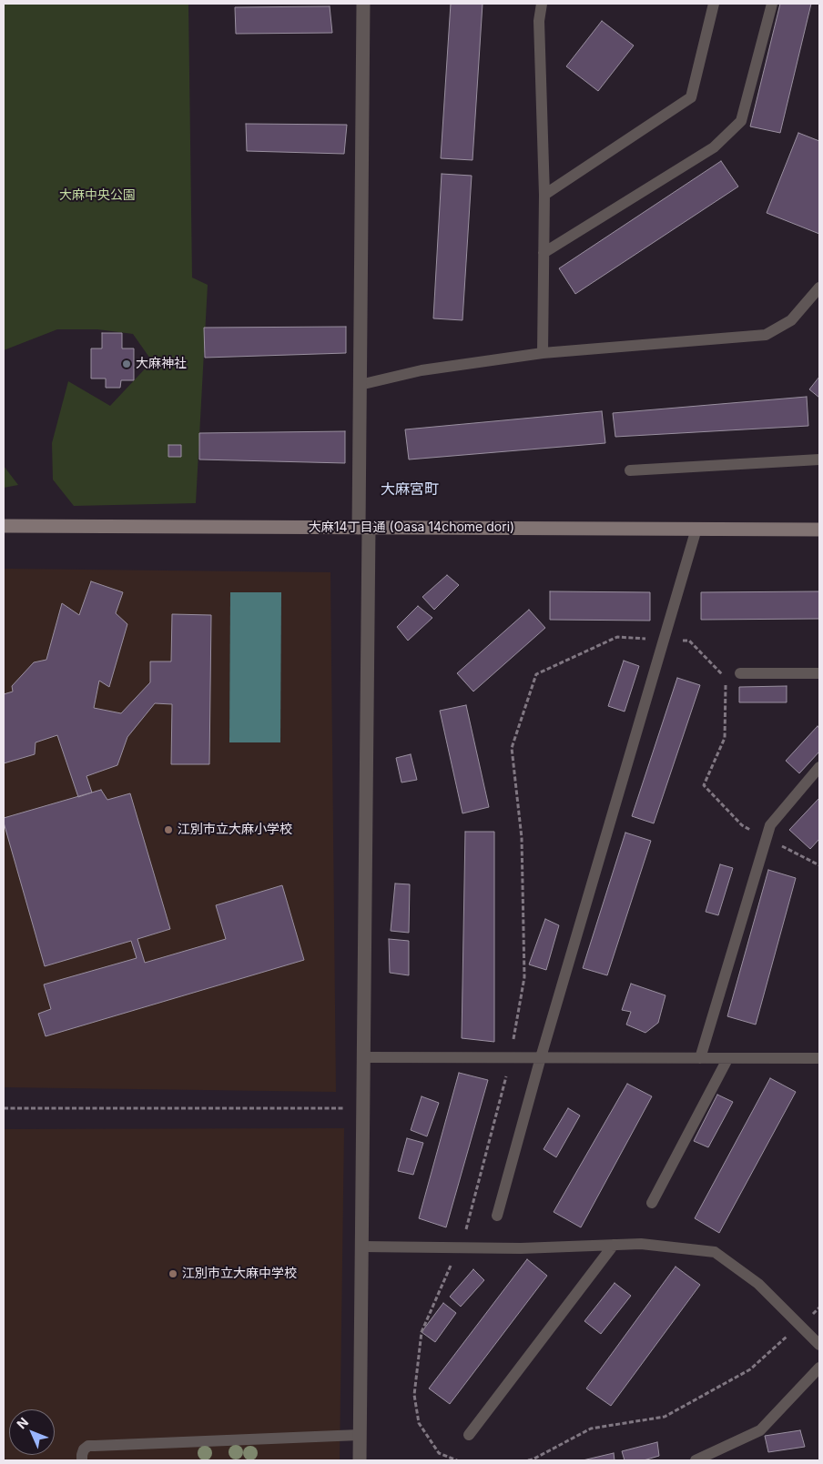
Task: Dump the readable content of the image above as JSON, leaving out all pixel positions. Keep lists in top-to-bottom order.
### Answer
{
  "streets": {
    "street": ["大麻14丁目通 (Oasa 14chome dori)"]
  },
  "districts": ["大麻宮町"],
  "parks": ["大麻中央公園"],
  "places": ["大麻神社", "江別市立大麻小学校", "江別市立大麻中学校"],
  "north": "top left"
}
